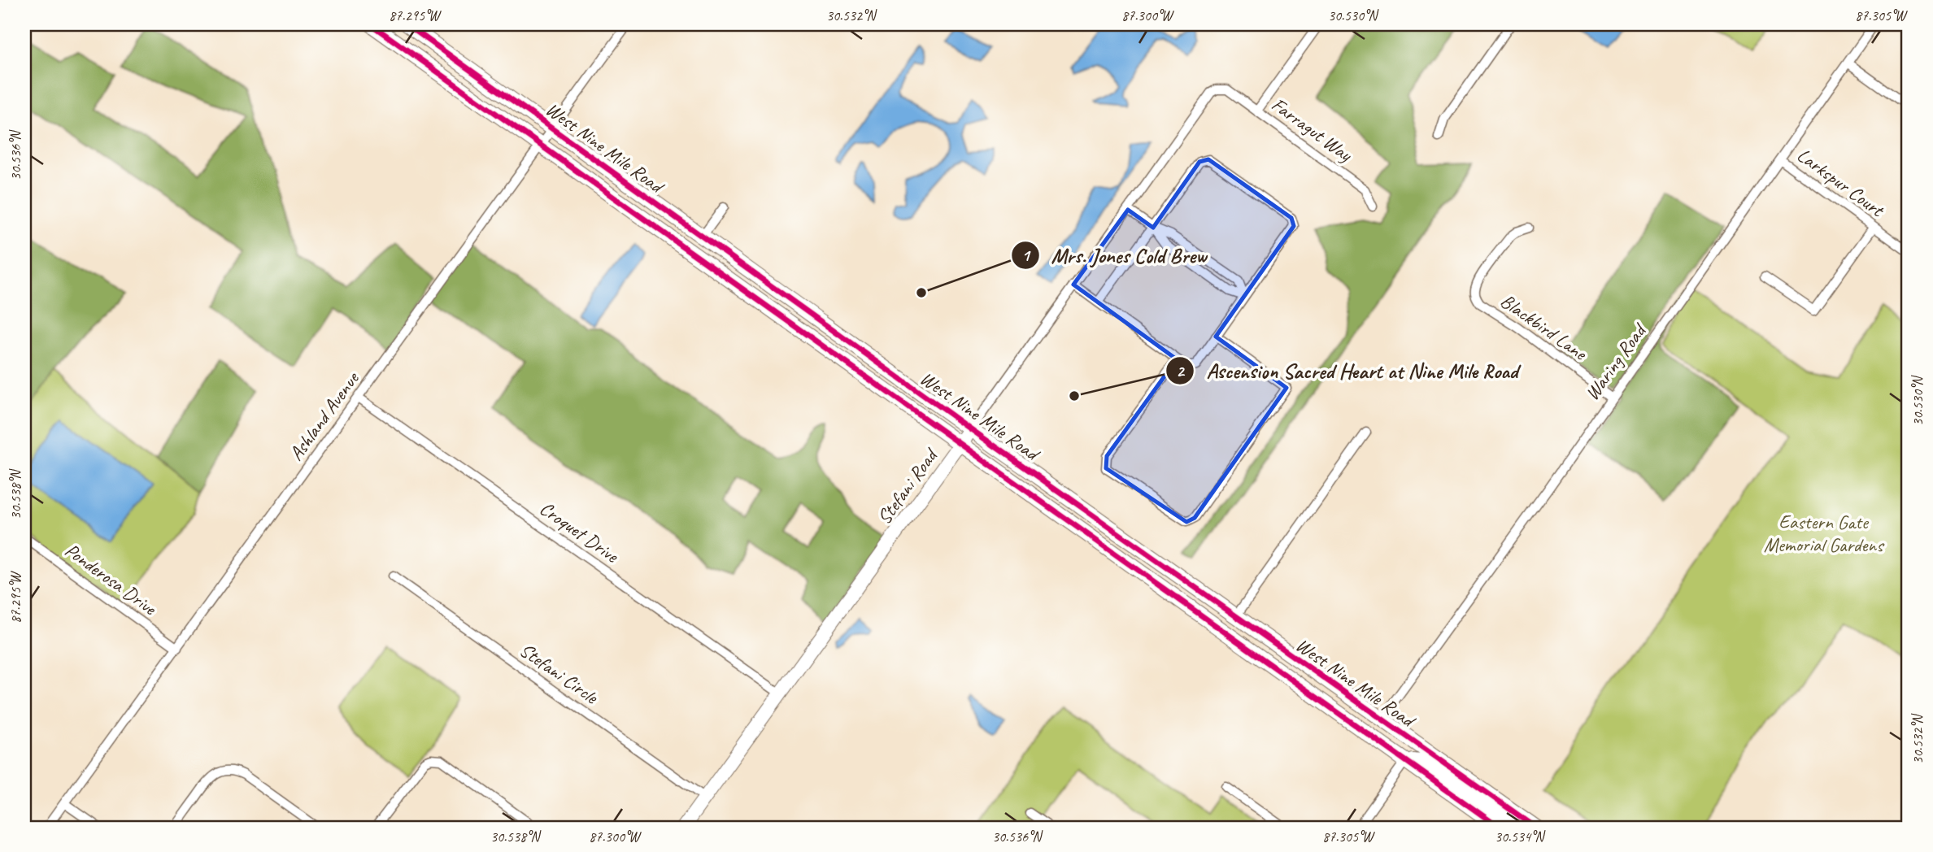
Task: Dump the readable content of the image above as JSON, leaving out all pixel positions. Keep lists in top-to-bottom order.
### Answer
{
  "streets": {
    "main road": ["West Nine Mile Road"],
    "street": [
      "Farragut Way",
      "Larkspur Court",
      "Blackbird Lane",
      "Waring Road",
      "Ashland Avenue",
      "Stefani Road",
      "Croquet Drive",
      "Ponderosa Drive",
      "Stefani Circle"
    ]
  },
  "crossings": [
    ["Farragut Way", "Stefani Road"],
    ["West Nine Mile Road", "Waring Road"],
    ["West Nine Mile Road", "Ashland Avenue"],
    ["West Nine Mile Road", "Stefani Road"],
    ["Larkspur Court", "Waring Road"],
    ["Blackbird Lane", "Waring Road"],
    ["Ashland Avenue", "Croquet Drive"],
    ["Ashland Avenue", "Ponderosa Drive"],
    ["Stefani Road", "Croquet Drive"],
    ["Stefani Road", "Stefani Circle"]
  ],
  "parks": ["Eastern Gate Memorial Gardens"],
  "places": ["Mrs. Jones Cold Brew", "Ascension Sacred Heart at Nine Mile Road"],
  "coordinates": [
    "87.295°W",
    "30.532°N",
    "87.300°W",
    "30.530°N",
    "87.305°W",
    "30.536°N",
    "30.538°N",
    "30.534°N"
  ]
}
